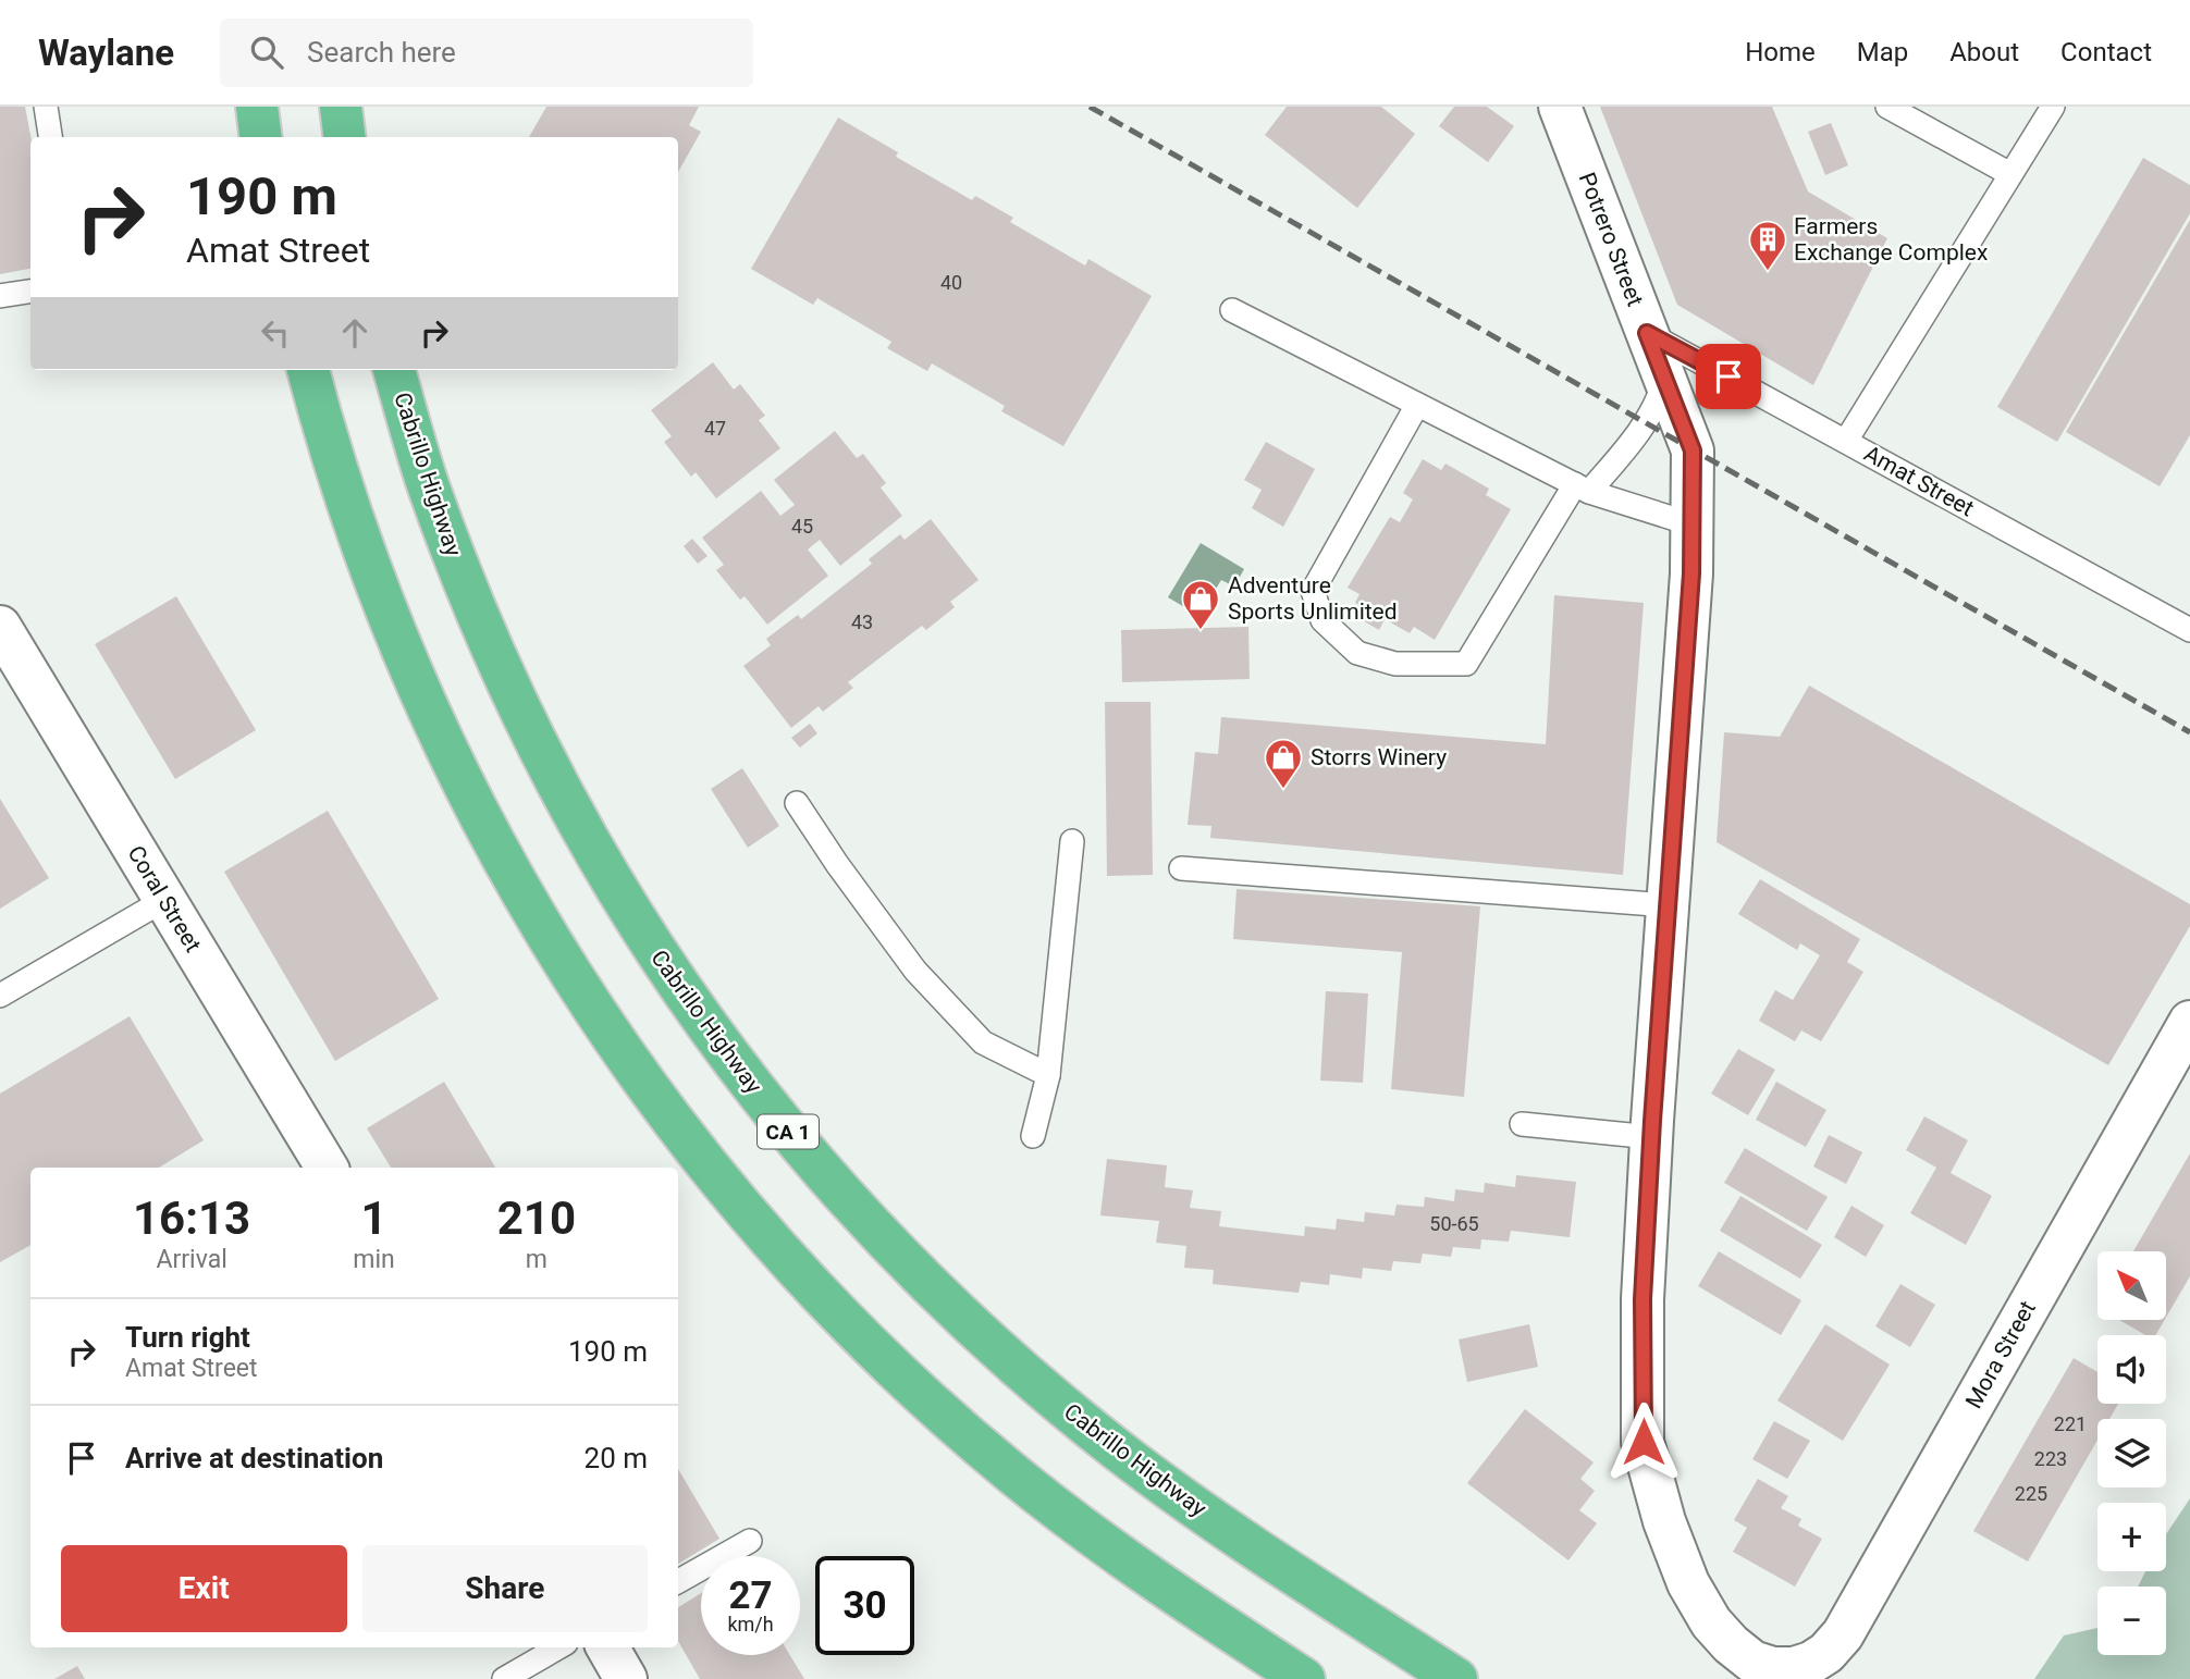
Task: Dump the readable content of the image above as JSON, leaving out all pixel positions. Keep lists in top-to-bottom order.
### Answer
{
  "streets": {
    "highway": ["Cabrillo Highway", "CA 1"],
    "street": ["Potrero Street", "Coral Street", "Mora Street"],
    "lane": ["Amat Street"]
  },
  "crossings": [
    ["Potrero Street", "Amat Street"],
    ["Potrero Street", "Mora Street"]
  ],
  "places": {
    "building": ["Farmers Exchange Complex"],
    "shop": ["Adventure Sports Unlimited", "Storrs Winery"]
  },
  "house_numbers": [
    "40",
    "47",
    "45",
    "43",
    "50-65",
    "221",
    "223",
    "225"
  ],
  "north": "top left",
  "page": {
    "header": "Waylane",
    "search": "Search here",
    "nav": [
      "Home",
      "Map",
      "About",
      "Contact"
    ],
    "turn": ["190 m", "Amat Street"],
    "eta": [
      "16:13",
      "Arrival",
      "1",
      "min",
      "210",
      "m"
    ],
    "map_buttons": ["+", "−"],
    "list": [
      {
        "name": "Turn right",
        "note": "Amat Street",
        "value": "190 m"
      },
      {
        "name": "Arrive at destination",
        "value": "20 m"
      }
    ],
    "buttons": ["Exit", "Share"],
    "speed": "27 km/h",
    "limit": "30"
  }
}
